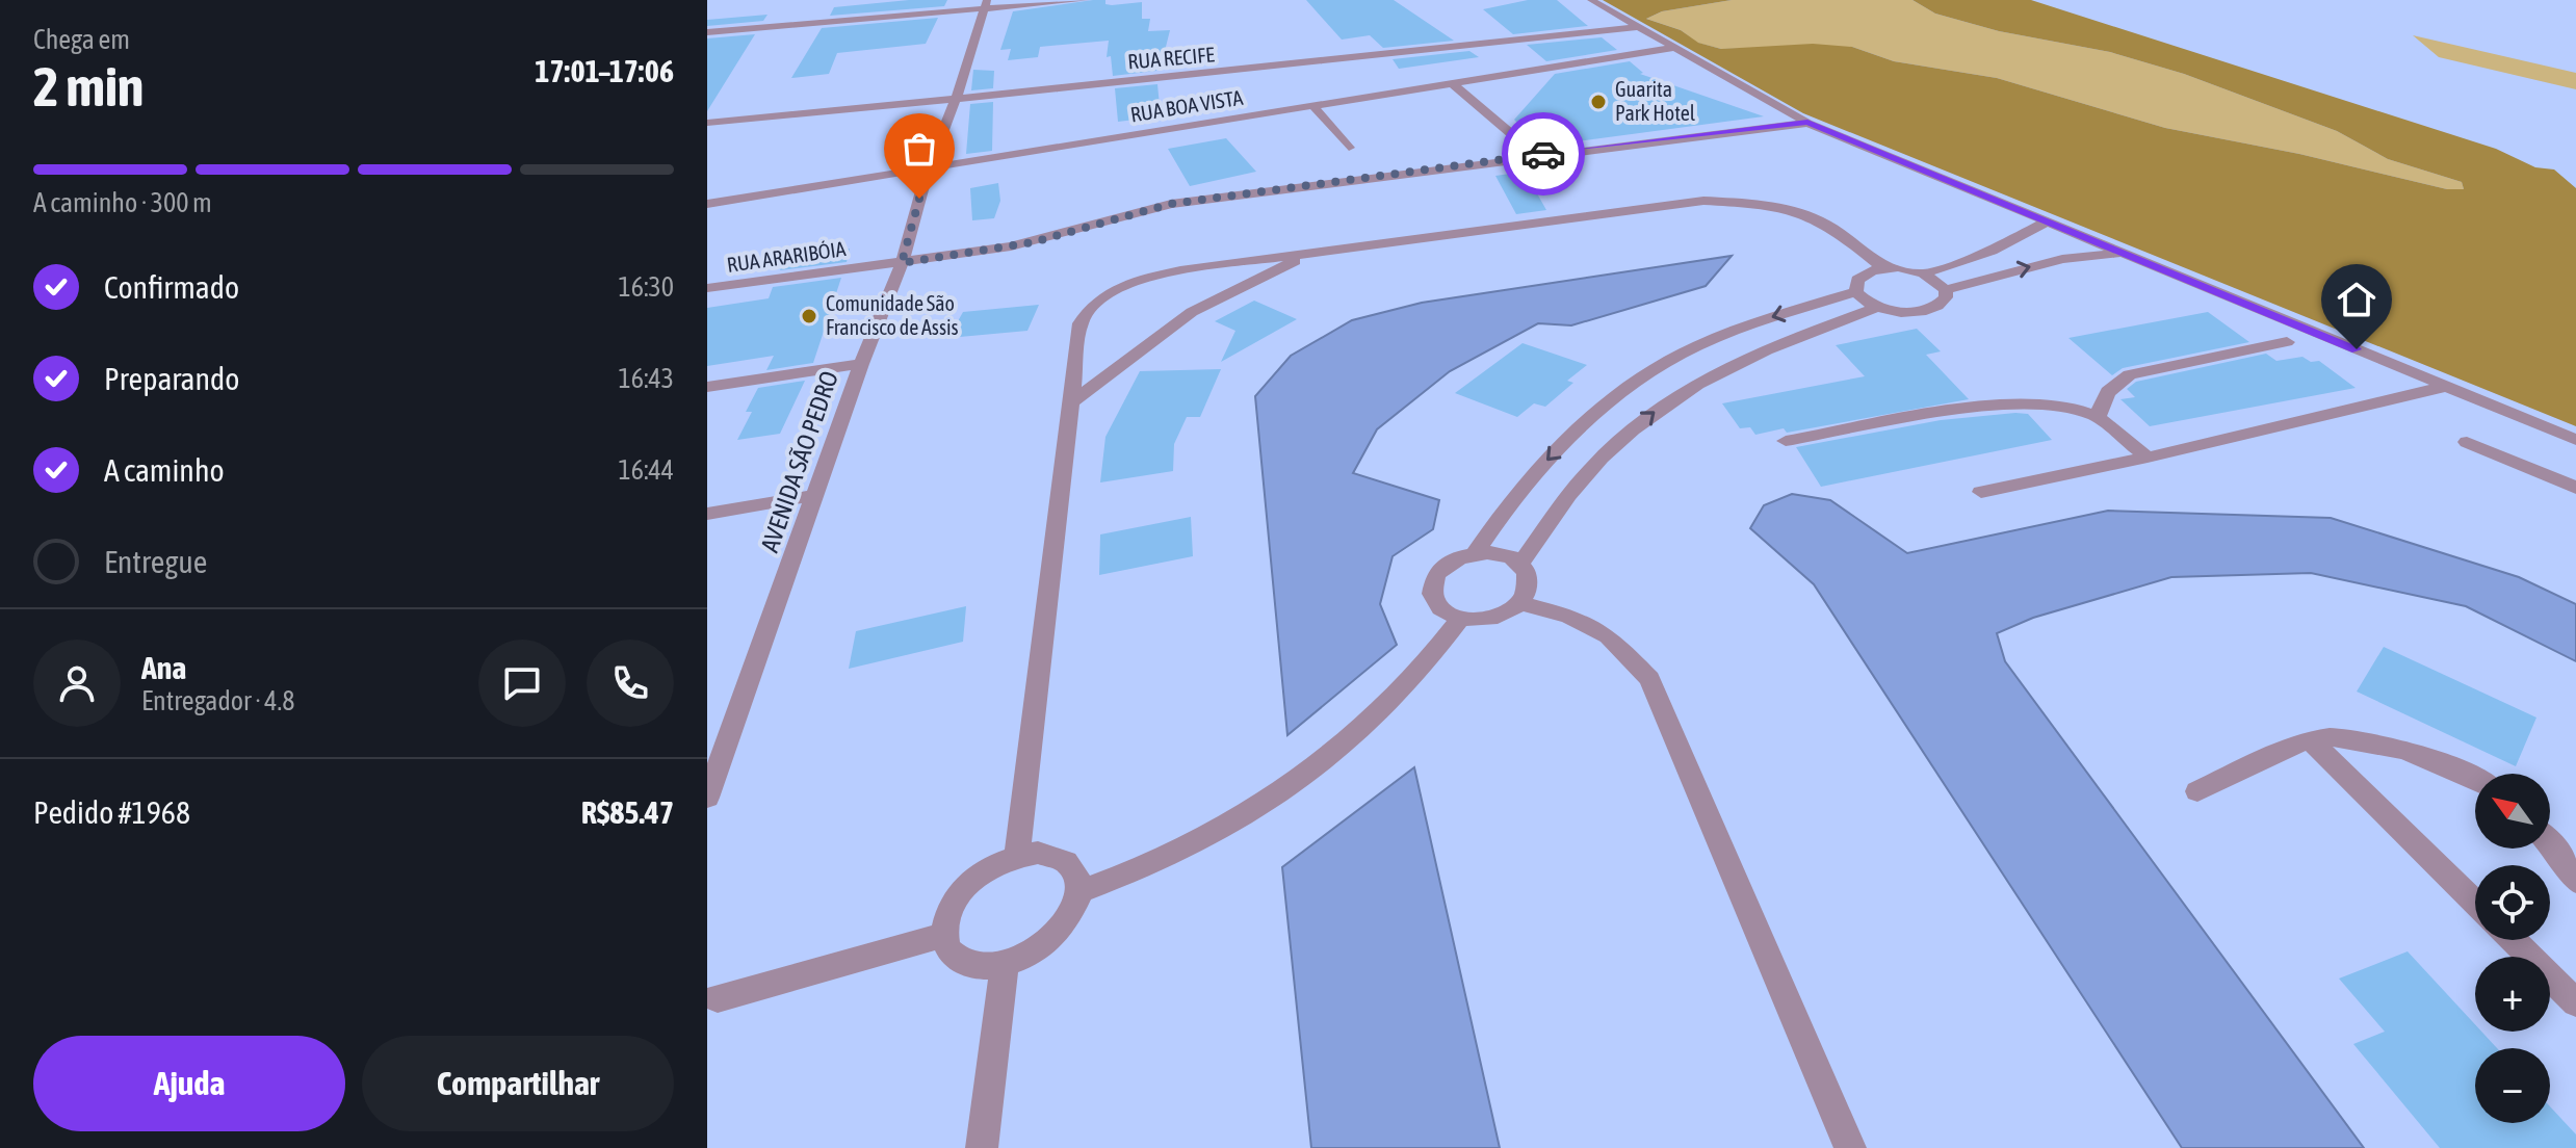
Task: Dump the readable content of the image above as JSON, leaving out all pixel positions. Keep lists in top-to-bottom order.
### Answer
{
  "streets": {
    "street": [
      "RUA RECIFE",
      "RUA BOA VISTA",
      "RUA ARARIBÓIA",
      "AVENIDA SÃO PEDRO"
    ]
  },
  "crossings": [
    ["RUA RECIFE", "AVENIDA SÃO PEDRO"],
    ["RUA BOA VISTA", "AVENIDA SÃO PEDRO"],
    ["RUA ARARIBÓIA", "AVENIDA SÃO PEDRO"]
  ],
  "places": ["Guarita Park Hotel", "Comunidade São Francisco de Assis"],
  "north": "top left",
  "page": {
    "heading": ["2 min", "Chega em", "17:01–17:06"],
    "panel": [
      "Ana",
      "Entregador · 4.8",
      "Pedido #1968",
      "R$85.47"
    ],
    "bar": "A caminho · 300 m",
    "list": [
      ["Confirmado", "16:30"],
      ["Preparando", "16:43"],
      ["A caminho", "16:44"],
      "Entregue"
    ],
    "map_buttons": ["+", "−"],
    "buttons": ["Ajuda", "Compartilhar"]
  }
}
